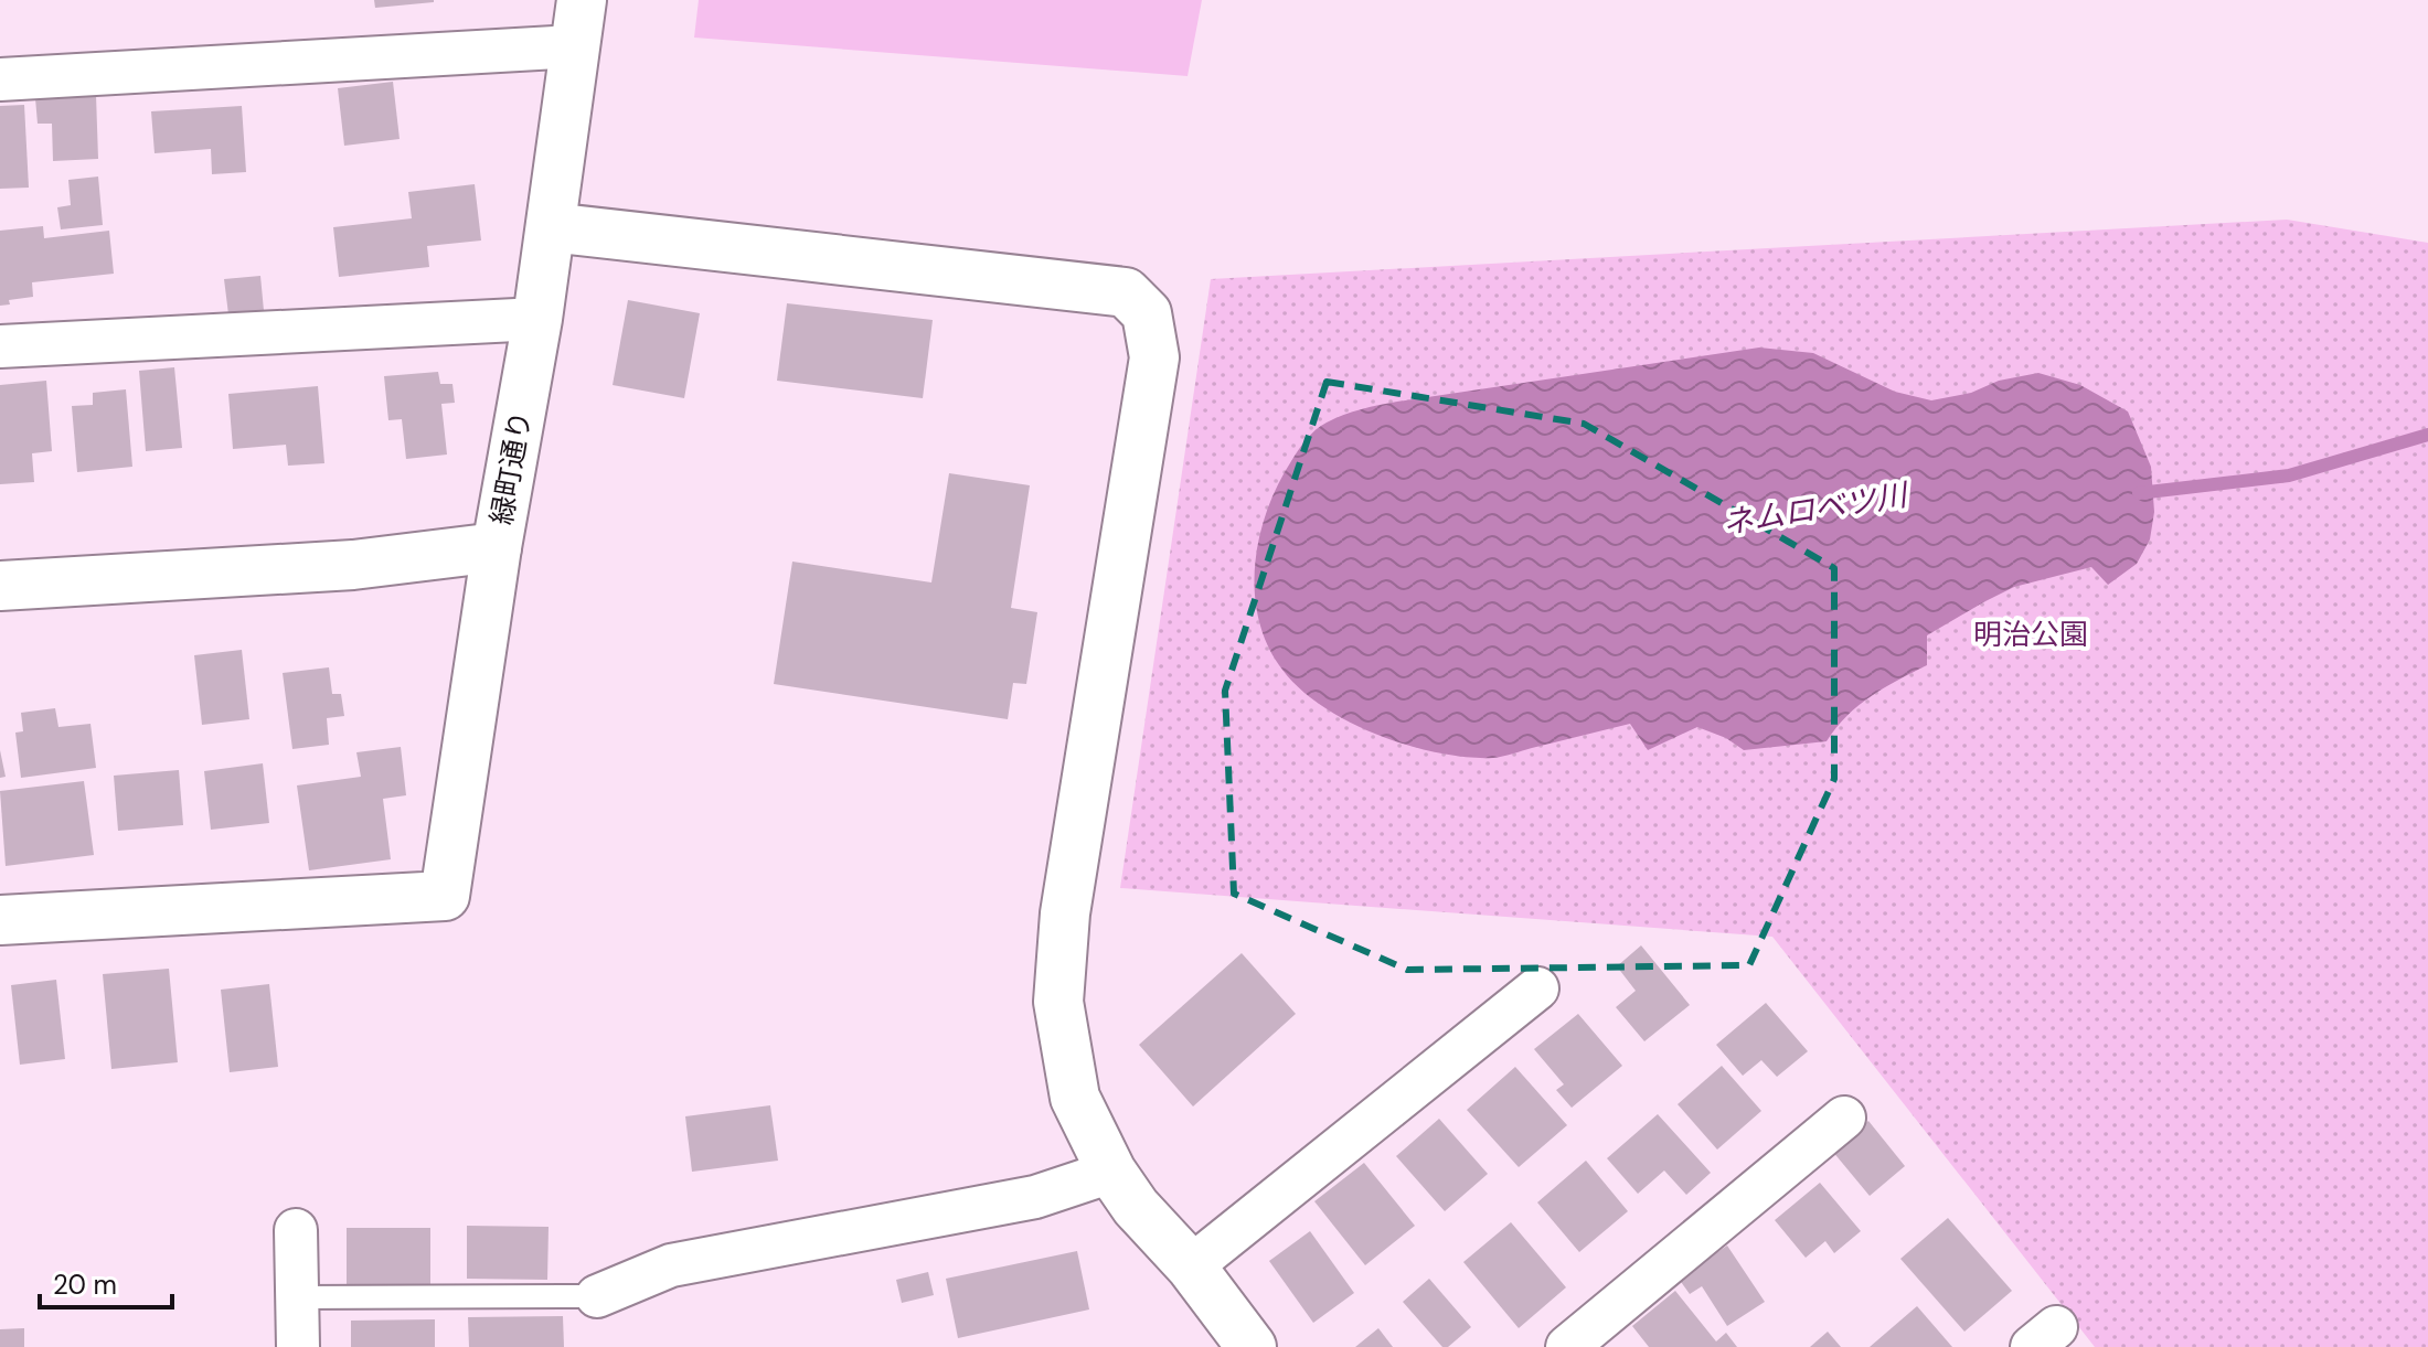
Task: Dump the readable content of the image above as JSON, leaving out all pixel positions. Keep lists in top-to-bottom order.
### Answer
{
  "streets": {
    "street": ["緑町通り"]
  },
  "water": ["ネムロベツ川"],
  "parks": ["明治公園"],
  "scale_bar": "20 m"
}
